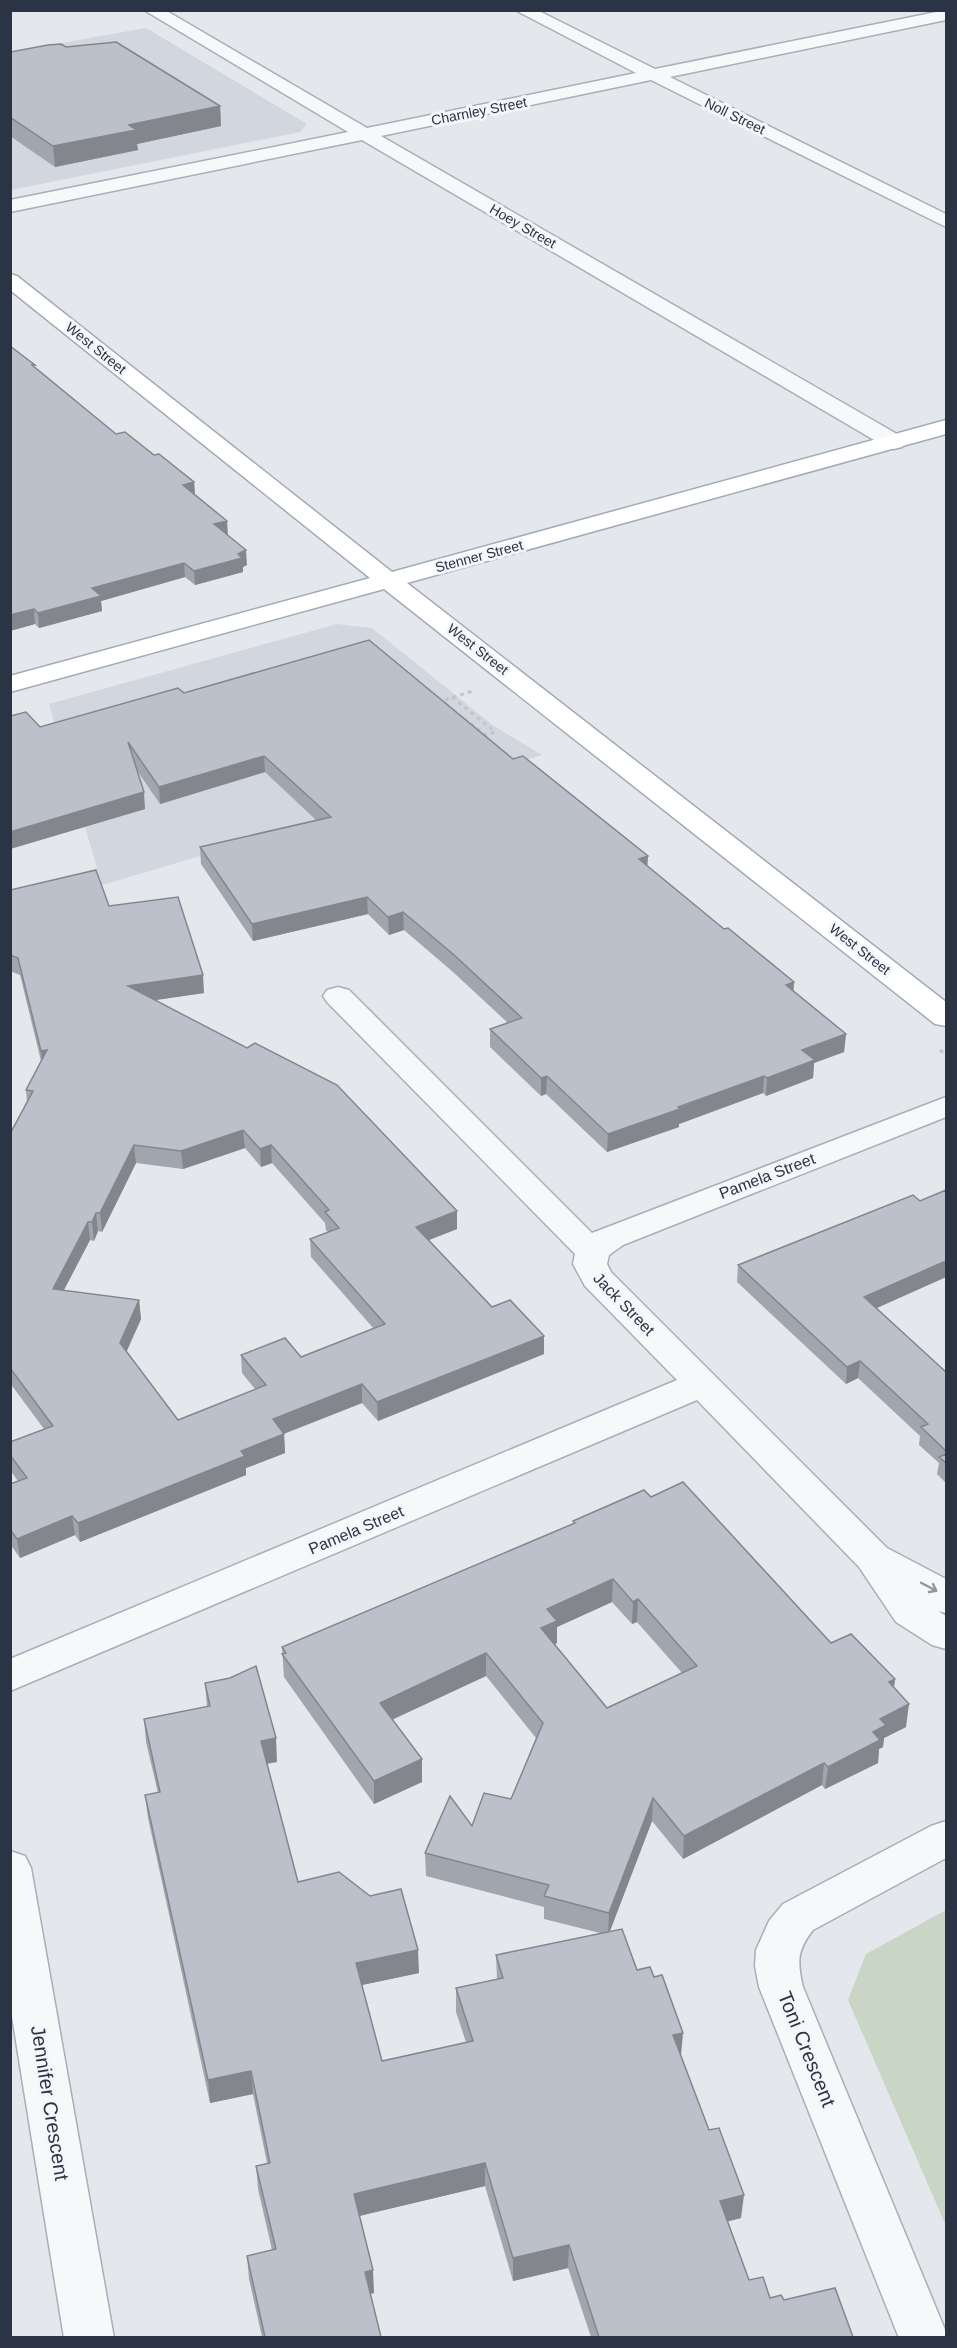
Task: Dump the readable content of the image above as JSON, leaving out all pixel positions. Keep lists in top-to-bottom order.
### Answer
{
  "streets": {
    "main road": ["West Street", "Stenner Street"],
    "street": [
      "Charnley Street",
      "Noll Street",
      "Hoey Street",
      "Pamela Street",
      "Jack Street",
      "Toni Crescent",
      "Jennifer Crescent"
    ]
  },
  "crossings": [
    ["Charnley Street", "Noll Street"],
    ["Charnley Street", "Hoey Street"],
    ["Hoey Street", "Stenner Street"],
    ["West Street", "Stenner Street"],
    ["Pamela Street", "Jack Street"]
  ]
}
